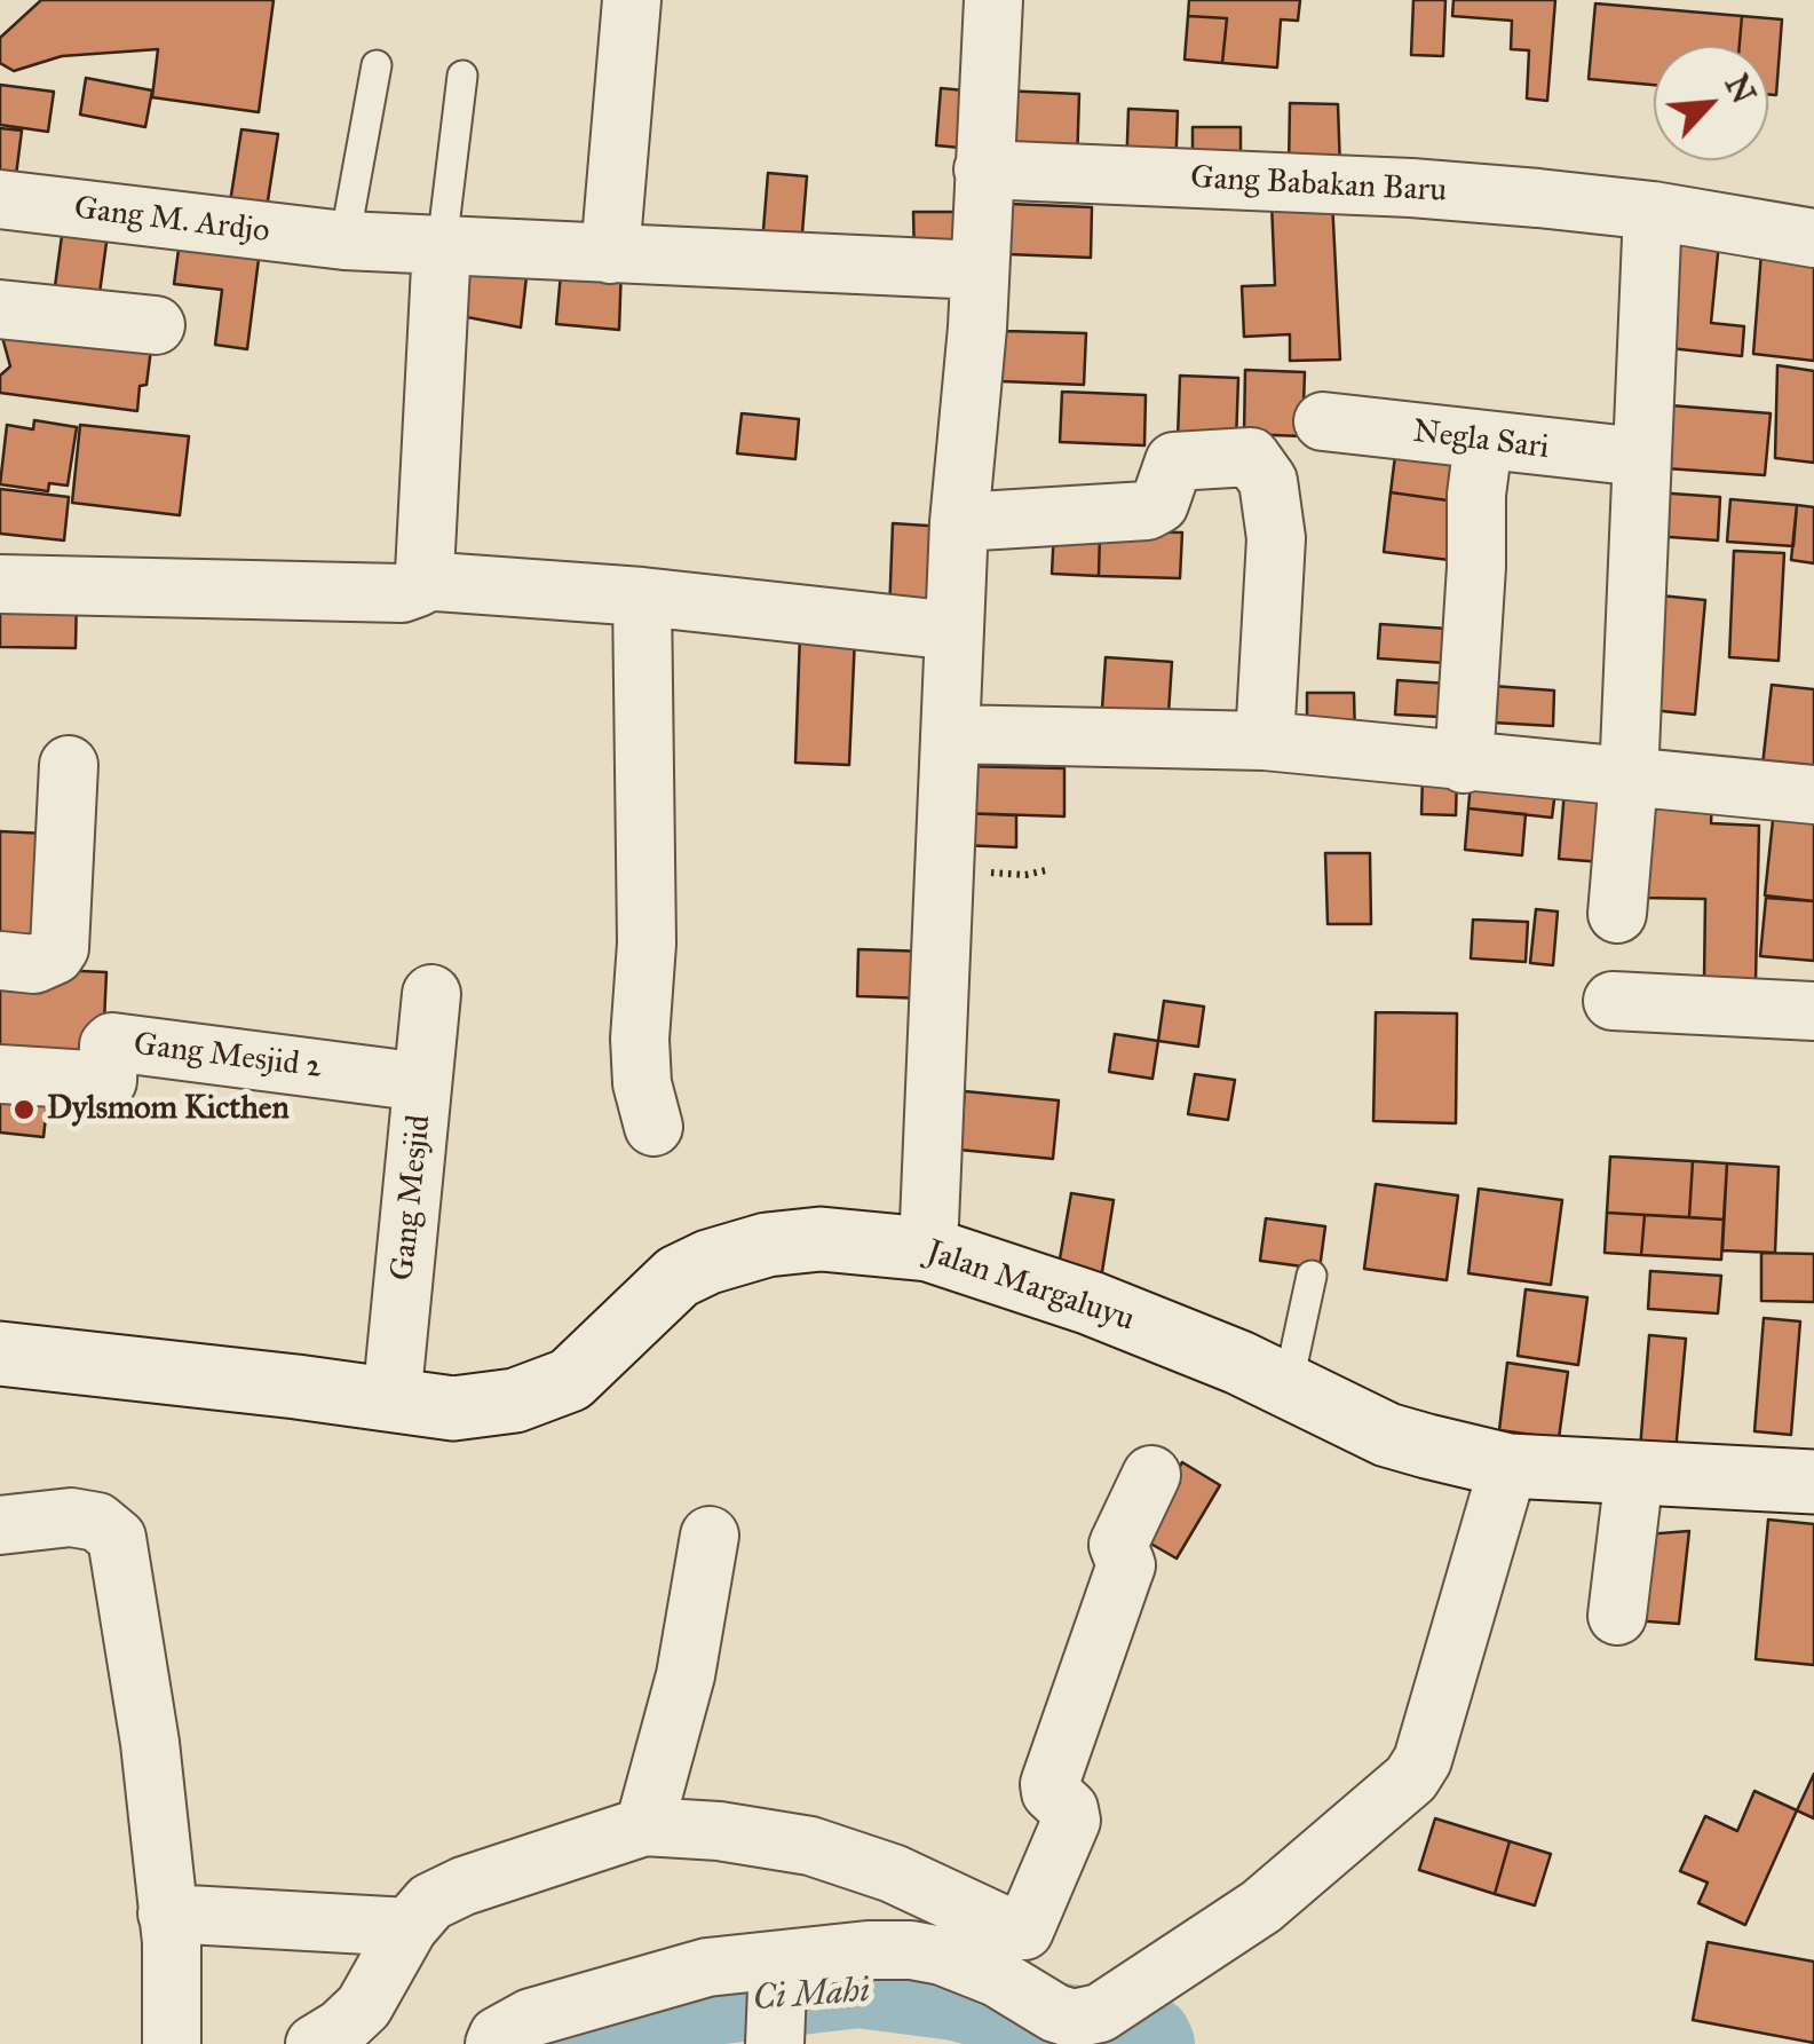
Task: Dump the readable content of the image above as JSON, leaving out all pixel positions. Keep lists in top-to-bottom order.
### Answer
{
  "streets": {
    "main road": ["Jalan Margaluyu"],
    "street": [
      "Gang Babakan Baru",
      "Gang M. Ardjo",
      "Negla Sari",
      "Gang Mesjid 2",
      "Gang Mesjid"
    ]
  },
  "crossings": [
    ["Gang Mesjid 2", "Gang Mesjid"],
    ["Gang Mesjid", "Jalan Margaluyu"]
  ],
  "water": ["Ci Mahi"],
  "places": ["Dylsmom Kicthen"],
  "north": "top right"
}
